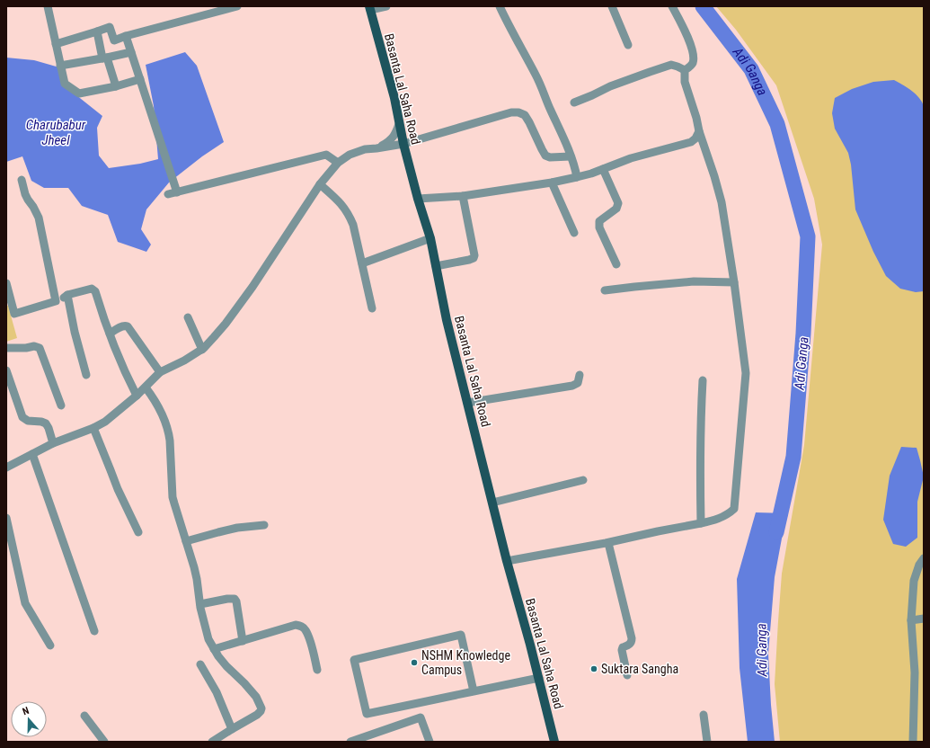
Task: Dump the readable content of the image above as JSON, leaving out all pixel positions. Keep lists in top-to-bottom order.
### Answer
{
  "streets": {
    "main road": ["Basanta Lal Saha Road"]
  },
  "water": ["Adi Ganga", "Charubabur Jheel"],
  "places": ["NSHM Knowledge Campus", "Suktara Sangha"],
  "north": "top"
}
